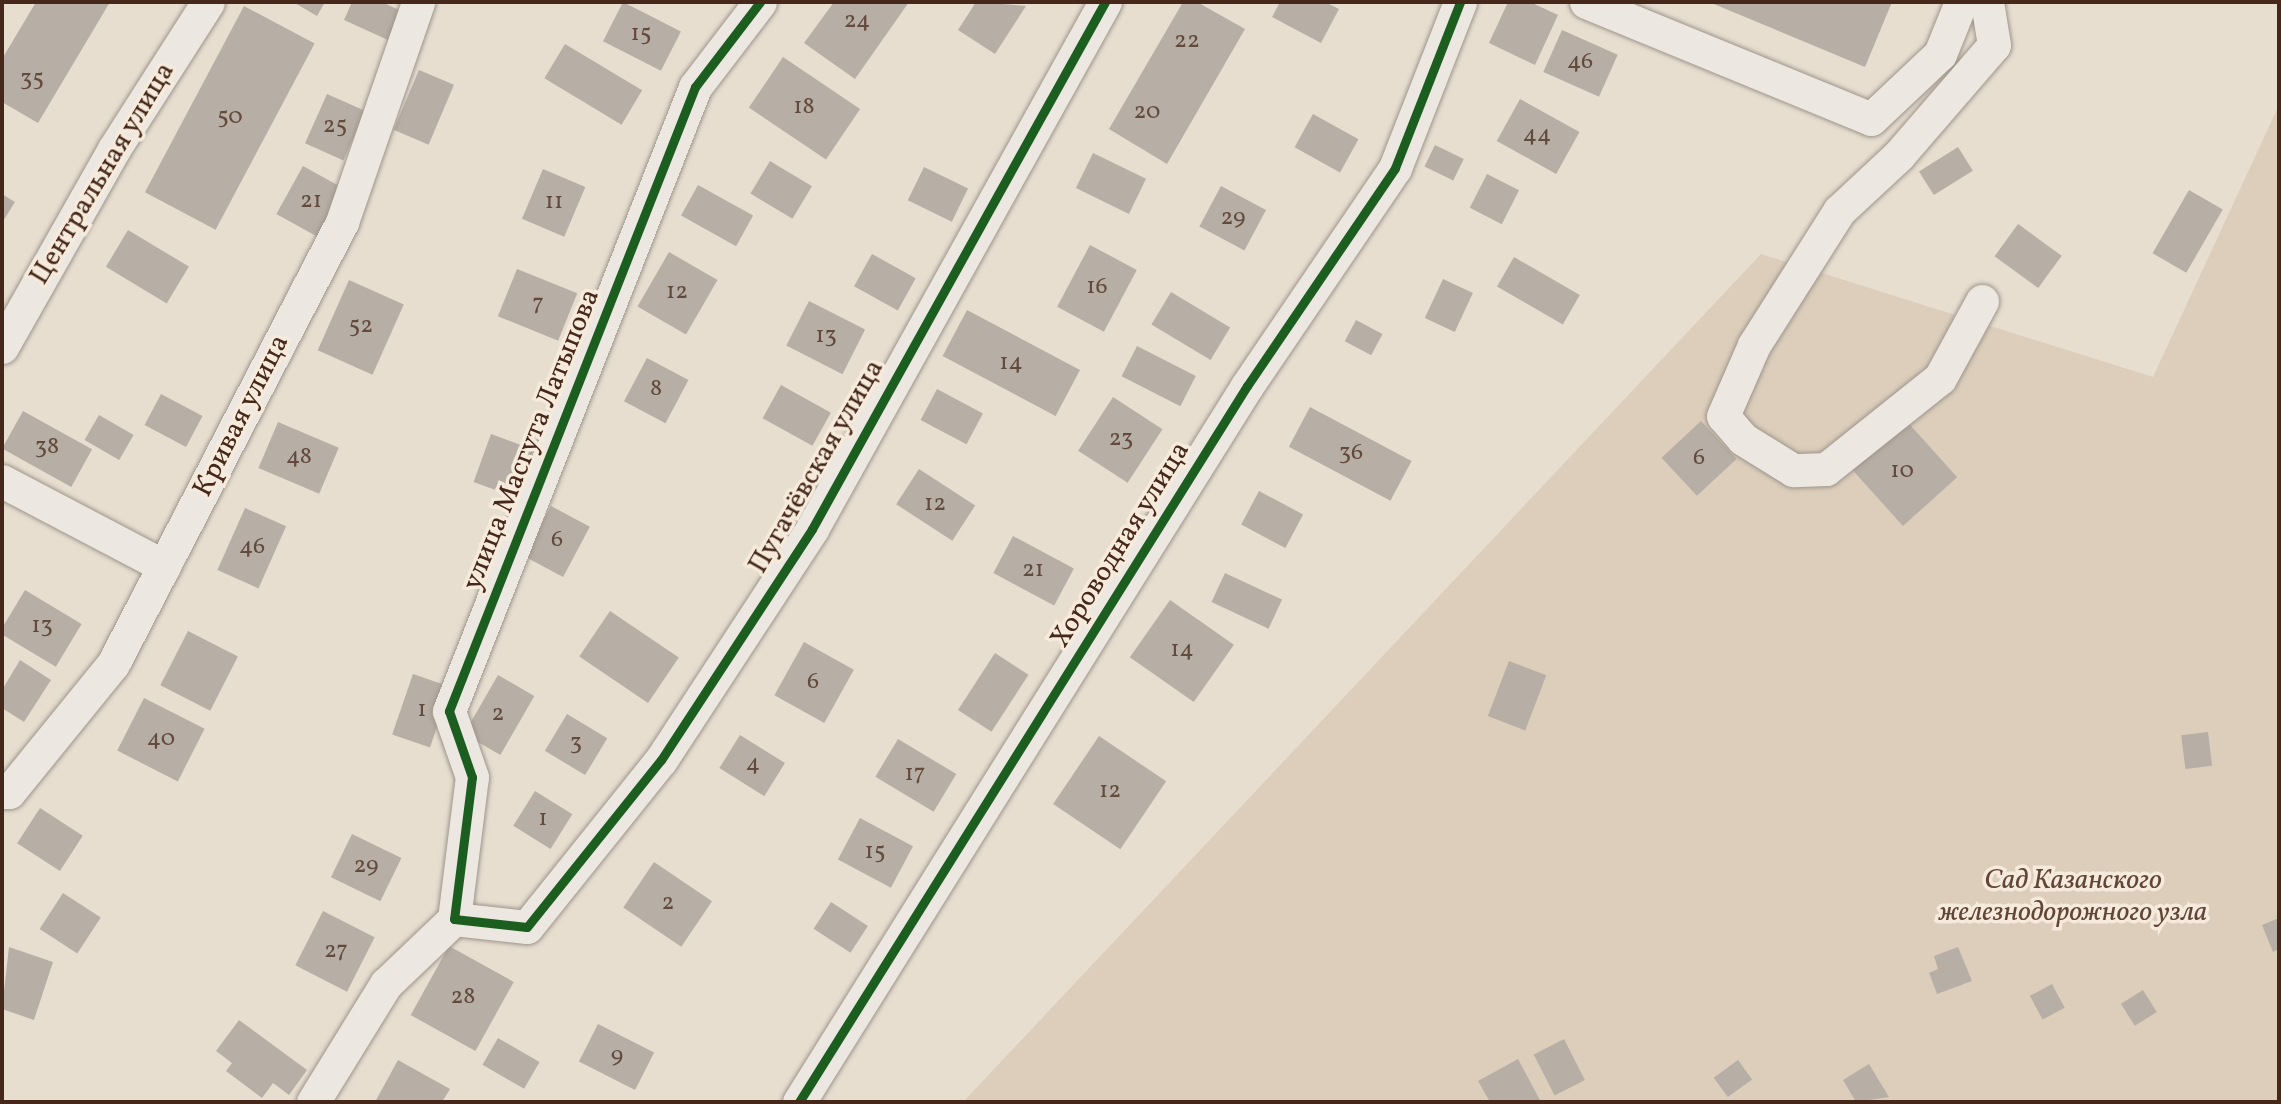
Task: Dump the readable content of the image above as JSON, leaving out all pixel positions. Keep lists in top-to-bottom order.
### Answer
{
  "streets": {
    "street": [
      "Центральная улица",
      "Кривая улица",
      "улица Масгута Латыпова",
      "Пугачёвская улица",
      "Хороводная улица"
    ]
  },
  "crossings": [
    ["улица Масгута Латыпова", "Пугачёвская улица"]
  ],
  "parks": ["Сад Казанского железнодорожного узла"],
  "house_numbers": [
    "24",
    "15",
    "22",
    "46",
    "35",
    "18",
    "20",
    "50",
    "25",
    "44",
    "21",
    "11",
    "29",
    "16",
    "12",
    "7",
    "52",
    "13",
    "14",
    "8",
    "23",
    "38",
    "36",
    "48",
    "6",
    "10",
    "12",
    "6",
    "46",
    "21",
    "13",
    "14",
    "6",
    "1",
    "2",
    "40",
    "3",
    "4",
    "17",
    "12",
    "1",
    "15",
    "29",
    "2",
    "27",
    "28",
    "9"
  ]
}
